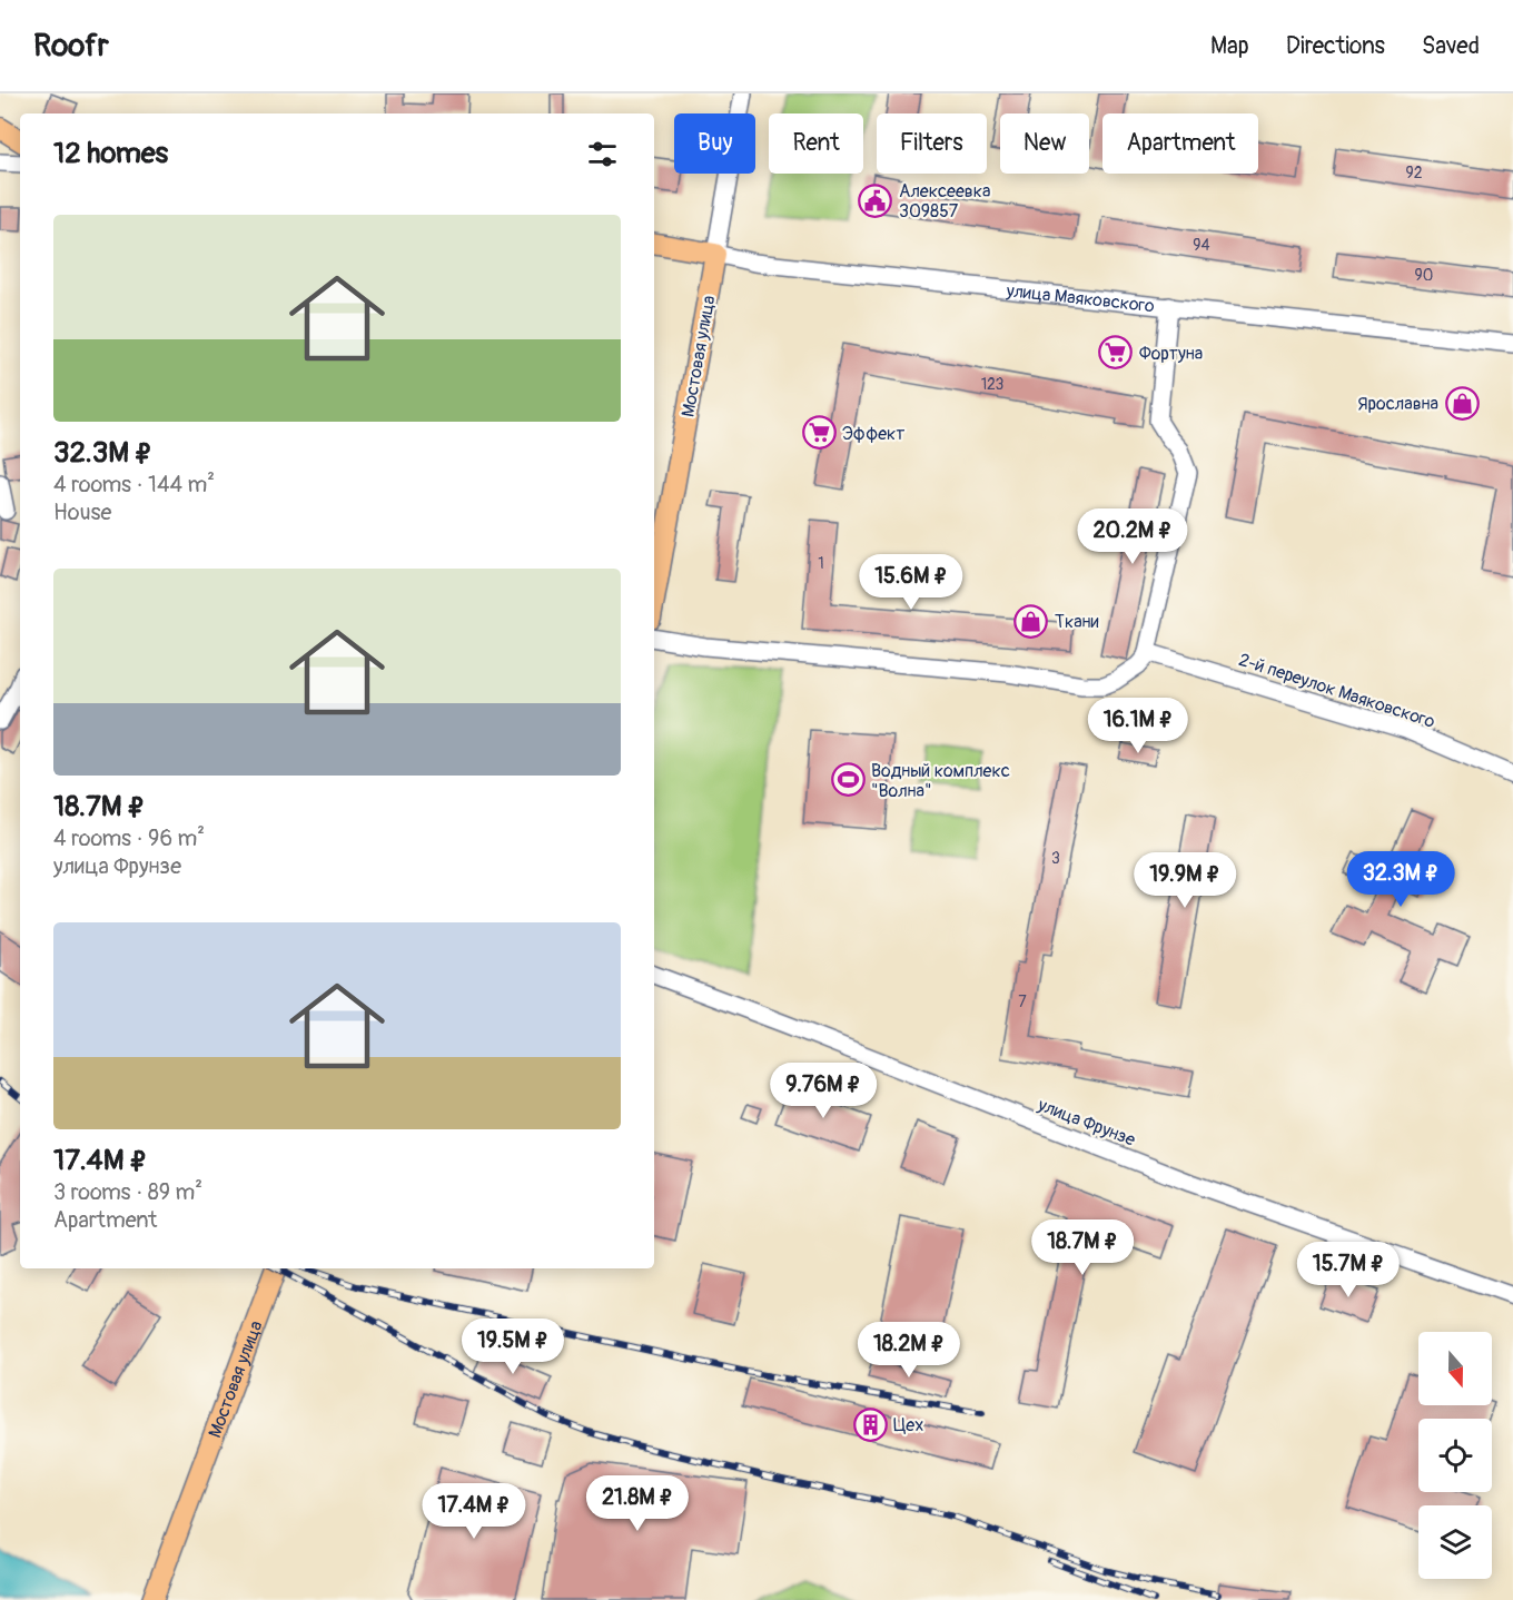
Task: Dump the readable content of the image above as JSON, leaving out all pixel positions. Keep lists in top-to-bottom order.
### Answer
{
  "streets": {
    "main road": ["улица Маяковского", "Мостовая улица"],
    "street": ["2-й переулок Маяковского", "улица Фрунзе"]
  },
  "crossings": [
    ["улица Маяковского", "Мостовая улица"]
  ],
  "places": {
    "public building": ["Алексеевка 309857"],
    "supermarket": ["Фортуна", "Эффект"],
    "shop": ["Ярославна", "Ткани"],
    "sports": ["Водный комплекс \"Волна\""],
    "building": ["Цех"]
  },
  "house_numbers": [
    "92",
    "94",
    "90",
    "123",
    "1",
    "3",
    "7"
  ],
  "north": "bottom",
  "page": {
    "header": "Roofr",
    "nav": ["Map", "Directions", "Saved"],
    "chip": [
      "Buy",
      "Rent",
      "Filters",
      "New",
      "Apartment"
    ],
    "heading": "12 homes",
    "list": [
      {
        "name": "32.3M ₽",
        "note": "4 rooms · 144 m² · House"
      },
      {
        "name": "18.7M ₽",
        "note": "4 rooms · 96 m² · улица Фрунзе"
      },
      {
        "name": "17.4M ₽",
        "note": "3 rooms · 89 m² · Apartment"
      }
    ],
    "price": [
      "20.2M ₽",
      "15.6M ₽",
      "16.1M ₽",
      "32.3M ₽",
      "19.9M ₽",
      "9.76M ₽",
      "18.7M ₽",
      "15.7M ₽",
      "19.5M ₽",
      "18.2M ₽",
      "21.8M ₽",
      "17.4M ₽"
    ]
  }
}
